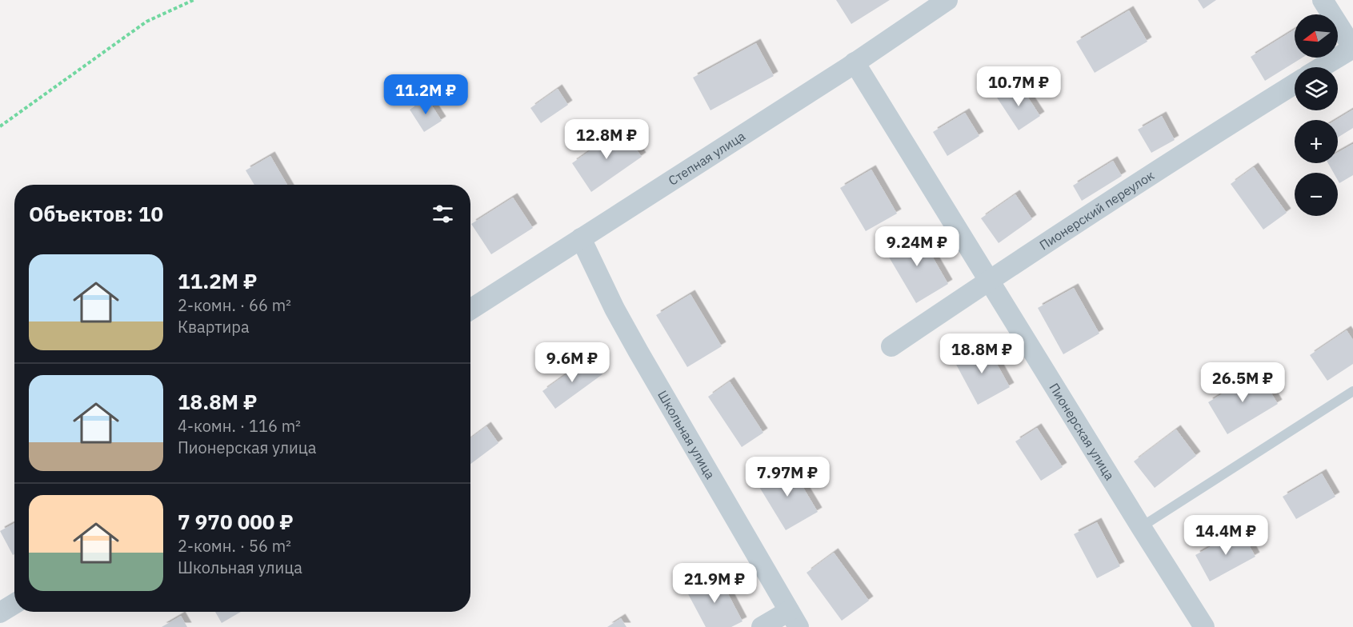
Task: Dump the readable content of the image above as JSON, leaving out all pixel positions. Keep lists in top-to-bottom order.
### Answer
{
  "streets": {
    "street": [
      "Степная улица",
      "Пионерский переулок",
      "Пионерская улица",
      "Школьная улица"
    ]
  },
  "crossings": [
    ["Степная улица", "Пионерская улица"],
    ["Степная улица", "Школьная улица"],
    ["Пионерский переулок", "Пионерская улица"]
  ],
  "north": "left",
  "page": {
    "map_buttons": ["+", "−"],
    "price": [
      "10.7M ₽",
      "11.2M ₽",
      "12.8M ₽",
      "9.24M ₽",
      "18.8M ₽",
      "9.6M ₽",
      "26.5M ₽",
      "7.97M ₽",
      "14.4M ₽",
      "21.9M ₽"
    ],
    "heading": "Объектов: 10",
    "list": [
      {
        "name": "11.2M ₽",
        "note": "2-комн. · 66 m² · Квартира"
      },
      {
        "name": "18.8M ₽",
        "note": "4-комн. · 116 m² · Пионерская улица"
      },
      {
        "name": "7 970 000 ₽",
        "note": "2-комн. · 56 m² · Школьная улица"
      }
    ]
  }
}
